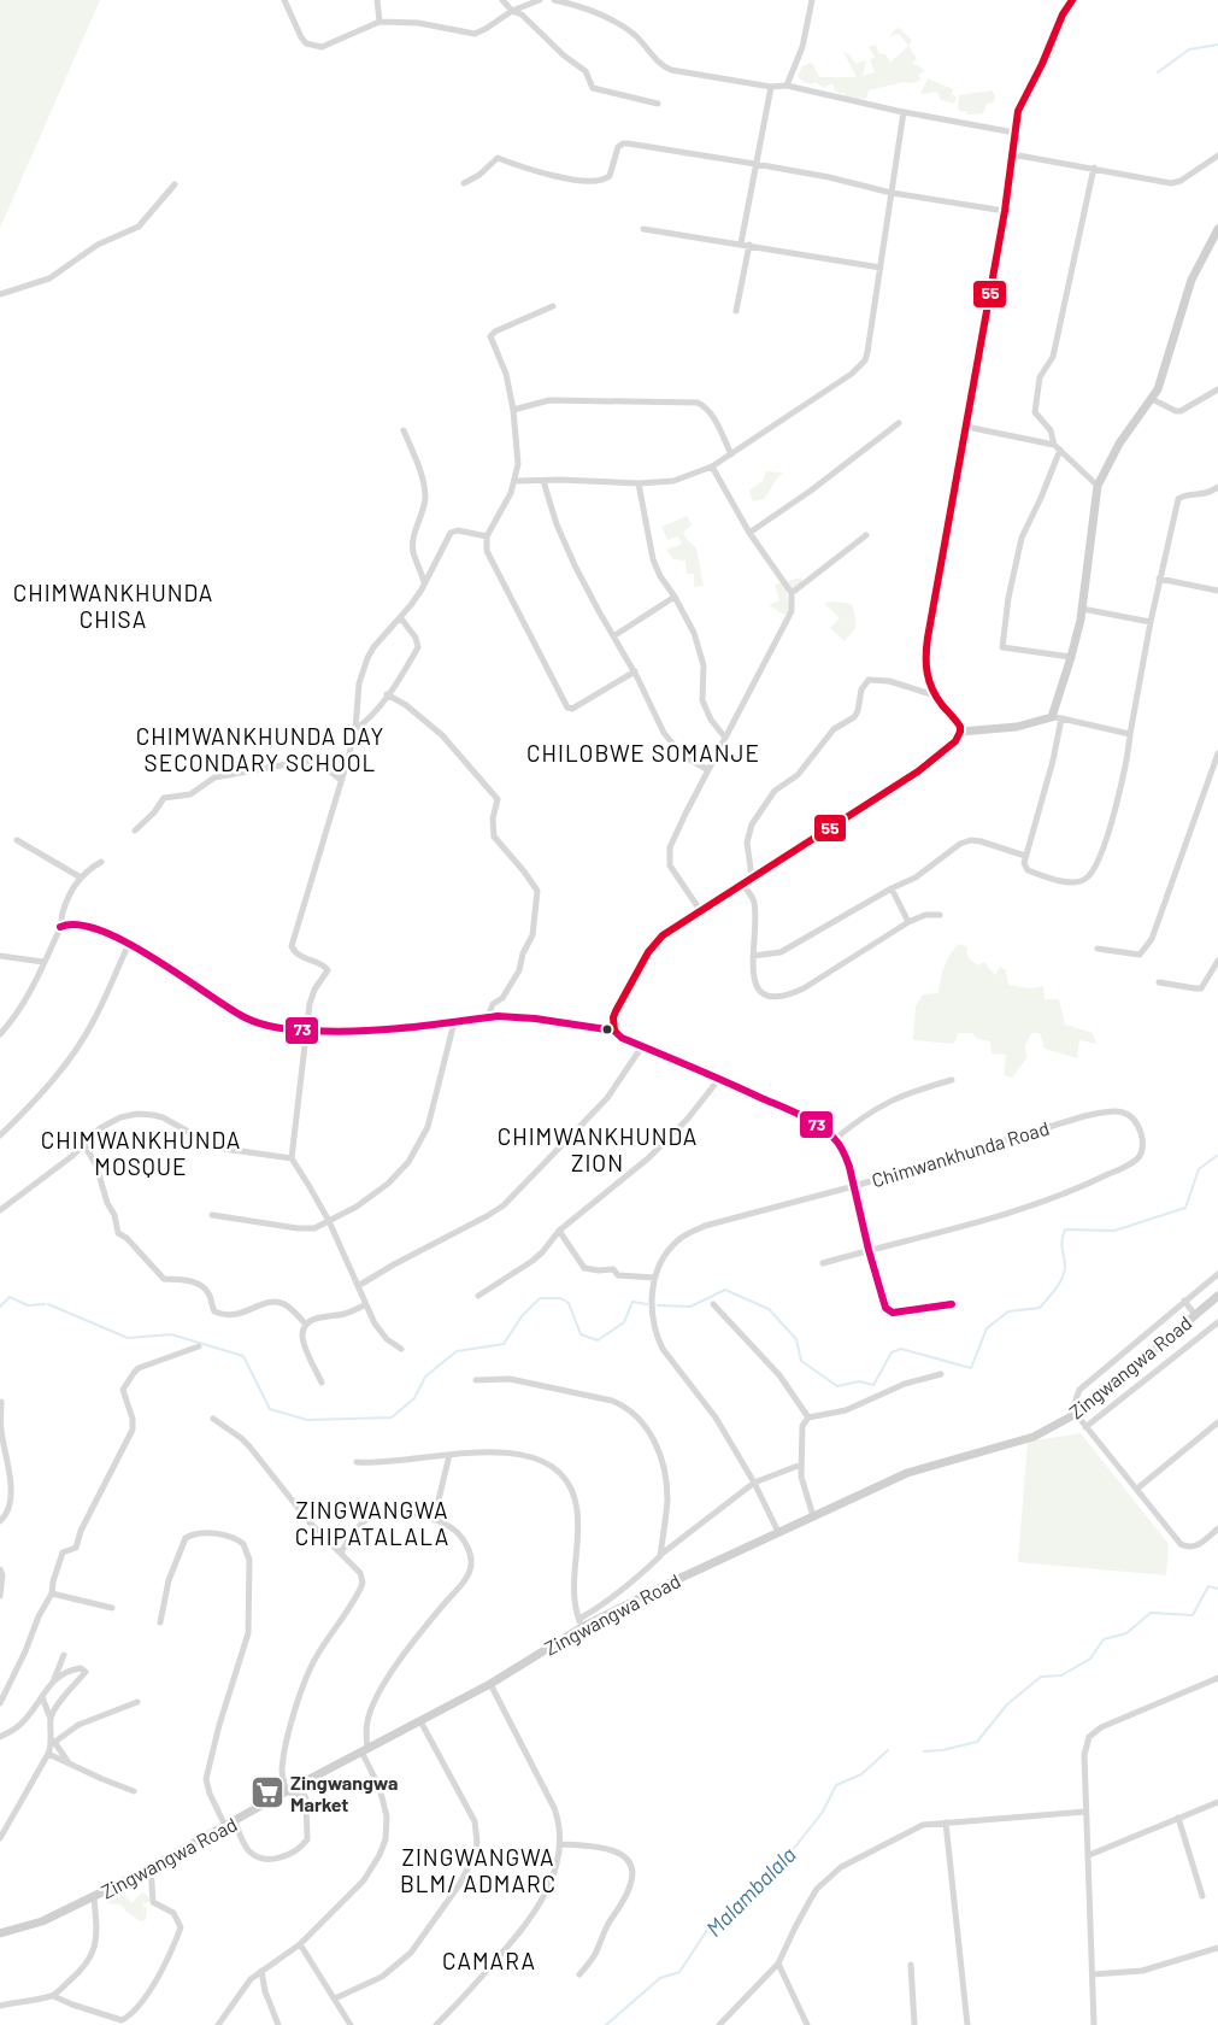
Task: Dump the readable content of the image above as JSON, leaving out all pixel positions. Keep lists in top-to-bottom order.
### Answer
{
  "streets": {
    "street": ["Chimwankhunda Road", "Zingwangwa Road"]
  },
  "crossings": [
    ["Chimwankhunda Road", "Zingwangwa Road"]
  ],
  "districts": [
    "CHIMWANKHUNDA CHISA",
    "CHIMWANKHUNDA DAY SECONDARY SCHOOL",
    "CHILOBWE SOMANJE",
    "CHIMWANKHUNDA ZION",
    "CHIMWANKHUNDA MOSQUE",
    "ZINGWANGWA CHIPATALALA",
    "ZINGWANGWA BLM/ ADMARC",
    "CAMARA"
  ],
  "water": ["Malambalala"],
  "places": {
    "supermarket": ["Zingwangwa Market"]
  },
  "lines": ["transit line 55", "transit line 73"]
}
